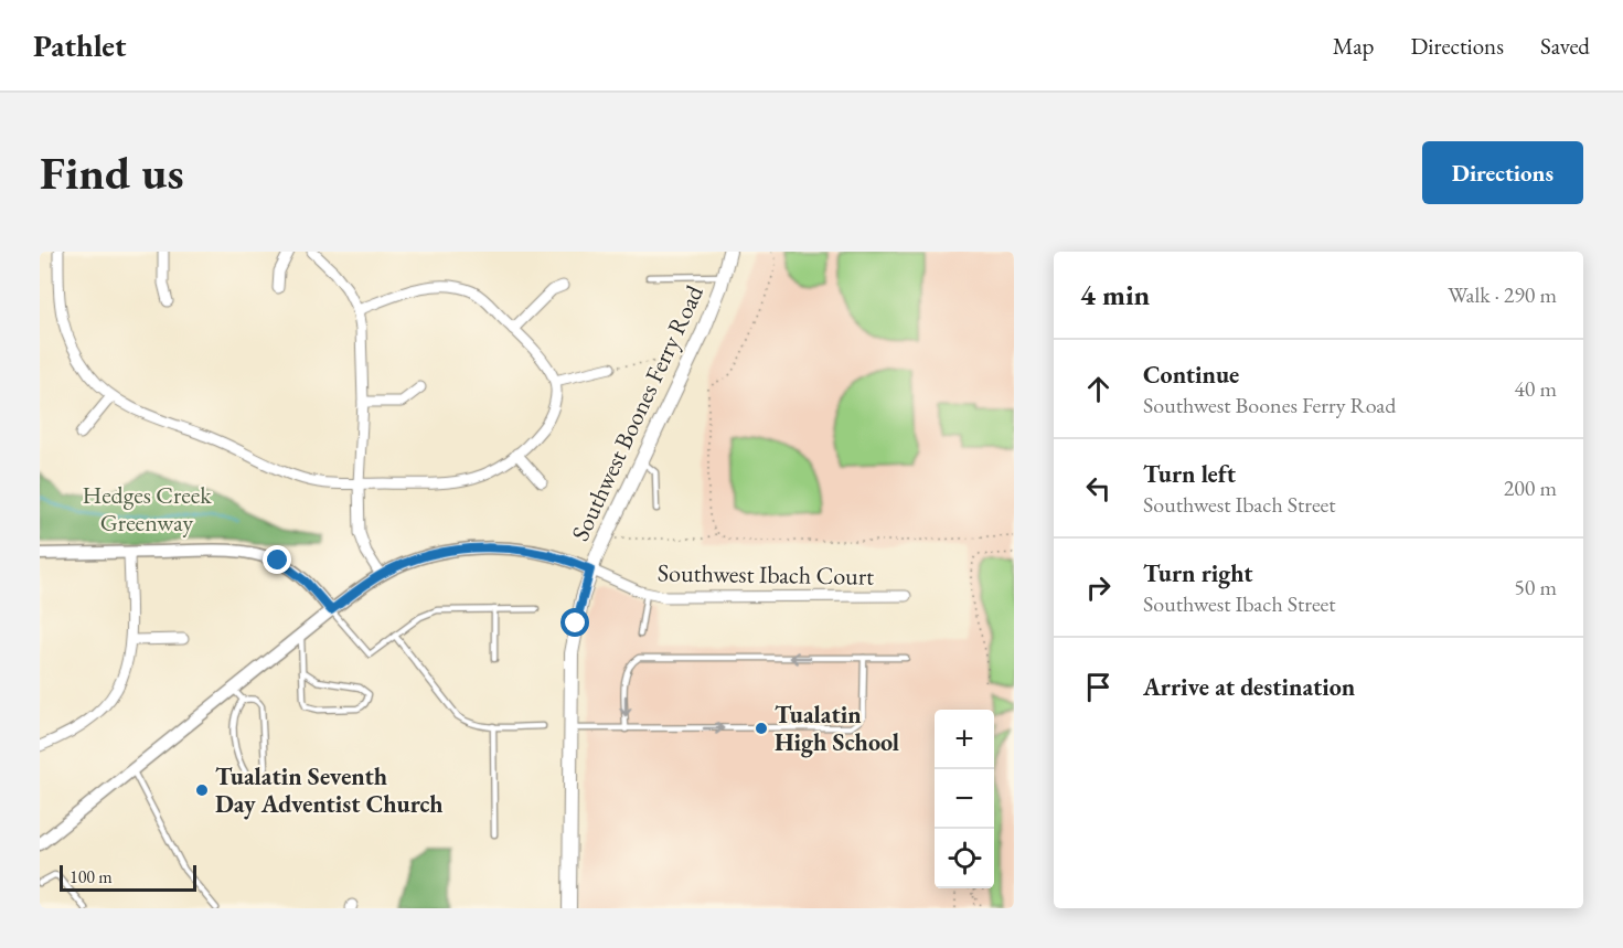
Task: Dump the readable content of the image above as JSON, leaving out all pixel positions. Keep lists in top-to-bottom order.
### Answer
{
  "streets": {
    "main road": ["Southwest Boones Ferry Road"],
    "street": ["Southwest Ibach Court"]
  },
  "crossings": [
    ["Southwest Boones Ferry Road", "Southwest Ibach Court"]
  ],
  "parks": ["Hedges Creek Greenway"],
  "places": ["Tualatin High School", "Tualatin Seventh Day Adventist Church"],
  "scale_bar": "100 m",
  "page": {
    "header": "Pathlet",
    "nav": ["Map", "Directions", "Saved"],
    "buttons": "Directions",
    "title": "Find us",
    "heading": ["4 min", "Walk · 290 m"],
    "list": [
      ["Continue", "Southwest Boones Ferry Road", "40 m"],
      ["Turn left", "Southwest Ibach Street", "200 m"],
      ["Turn right", "Southwest Ibach Street", "50 m"],
      "Arrive at destination"
    ],
    "map_buttons": ["+", "−"],
    "scale": "100 m"
  }
}
